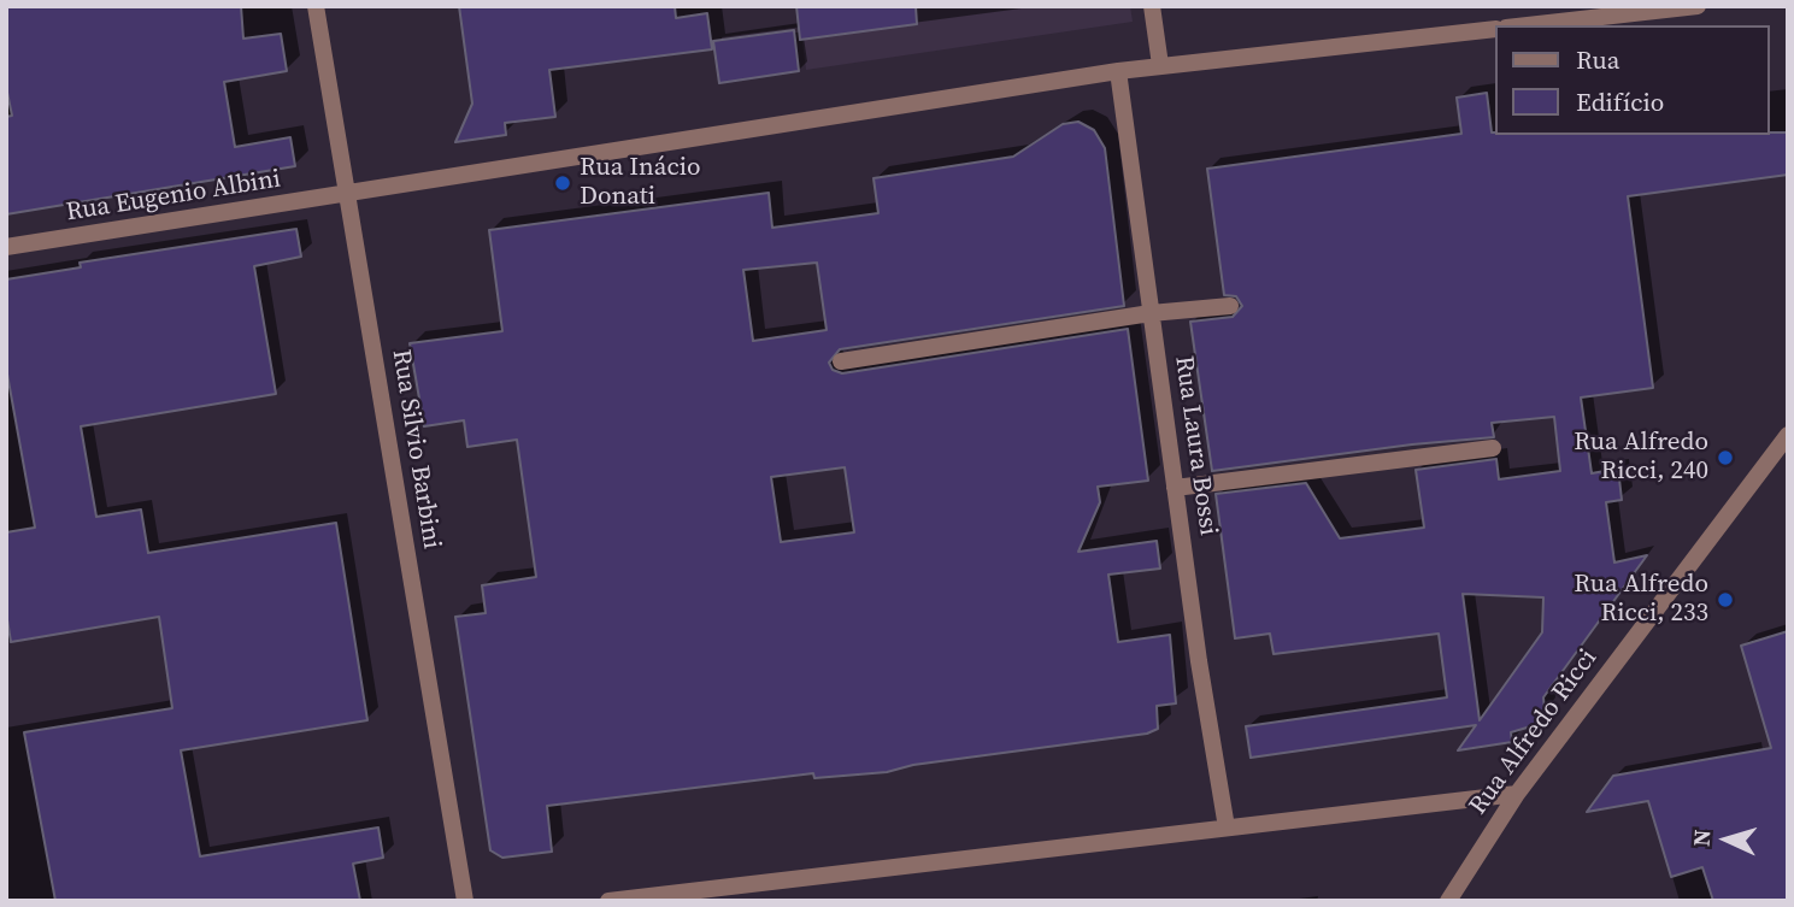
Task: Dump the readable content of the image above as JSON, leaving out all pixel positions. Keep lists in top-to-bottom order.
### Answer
{
  "streets": {
    "street": [
      "Rua Eugenio Albini",
      "Rua Laura Bossi",
      "Rua Silvio Barbini",
      "Rua Alfredo Ricci"
    ]
  },
  "crossings": [
    ["Rua Eugenio Albini", "Rua Silvio Barbini"]
  ],
  "places": ["Rua Inácio Donati", "Rua Alfredo Ricci, 240", "Rua Alfredo Ricci, 233"],
  "legend": ["Rua", "Edifício"],
  "north": "left"
}
